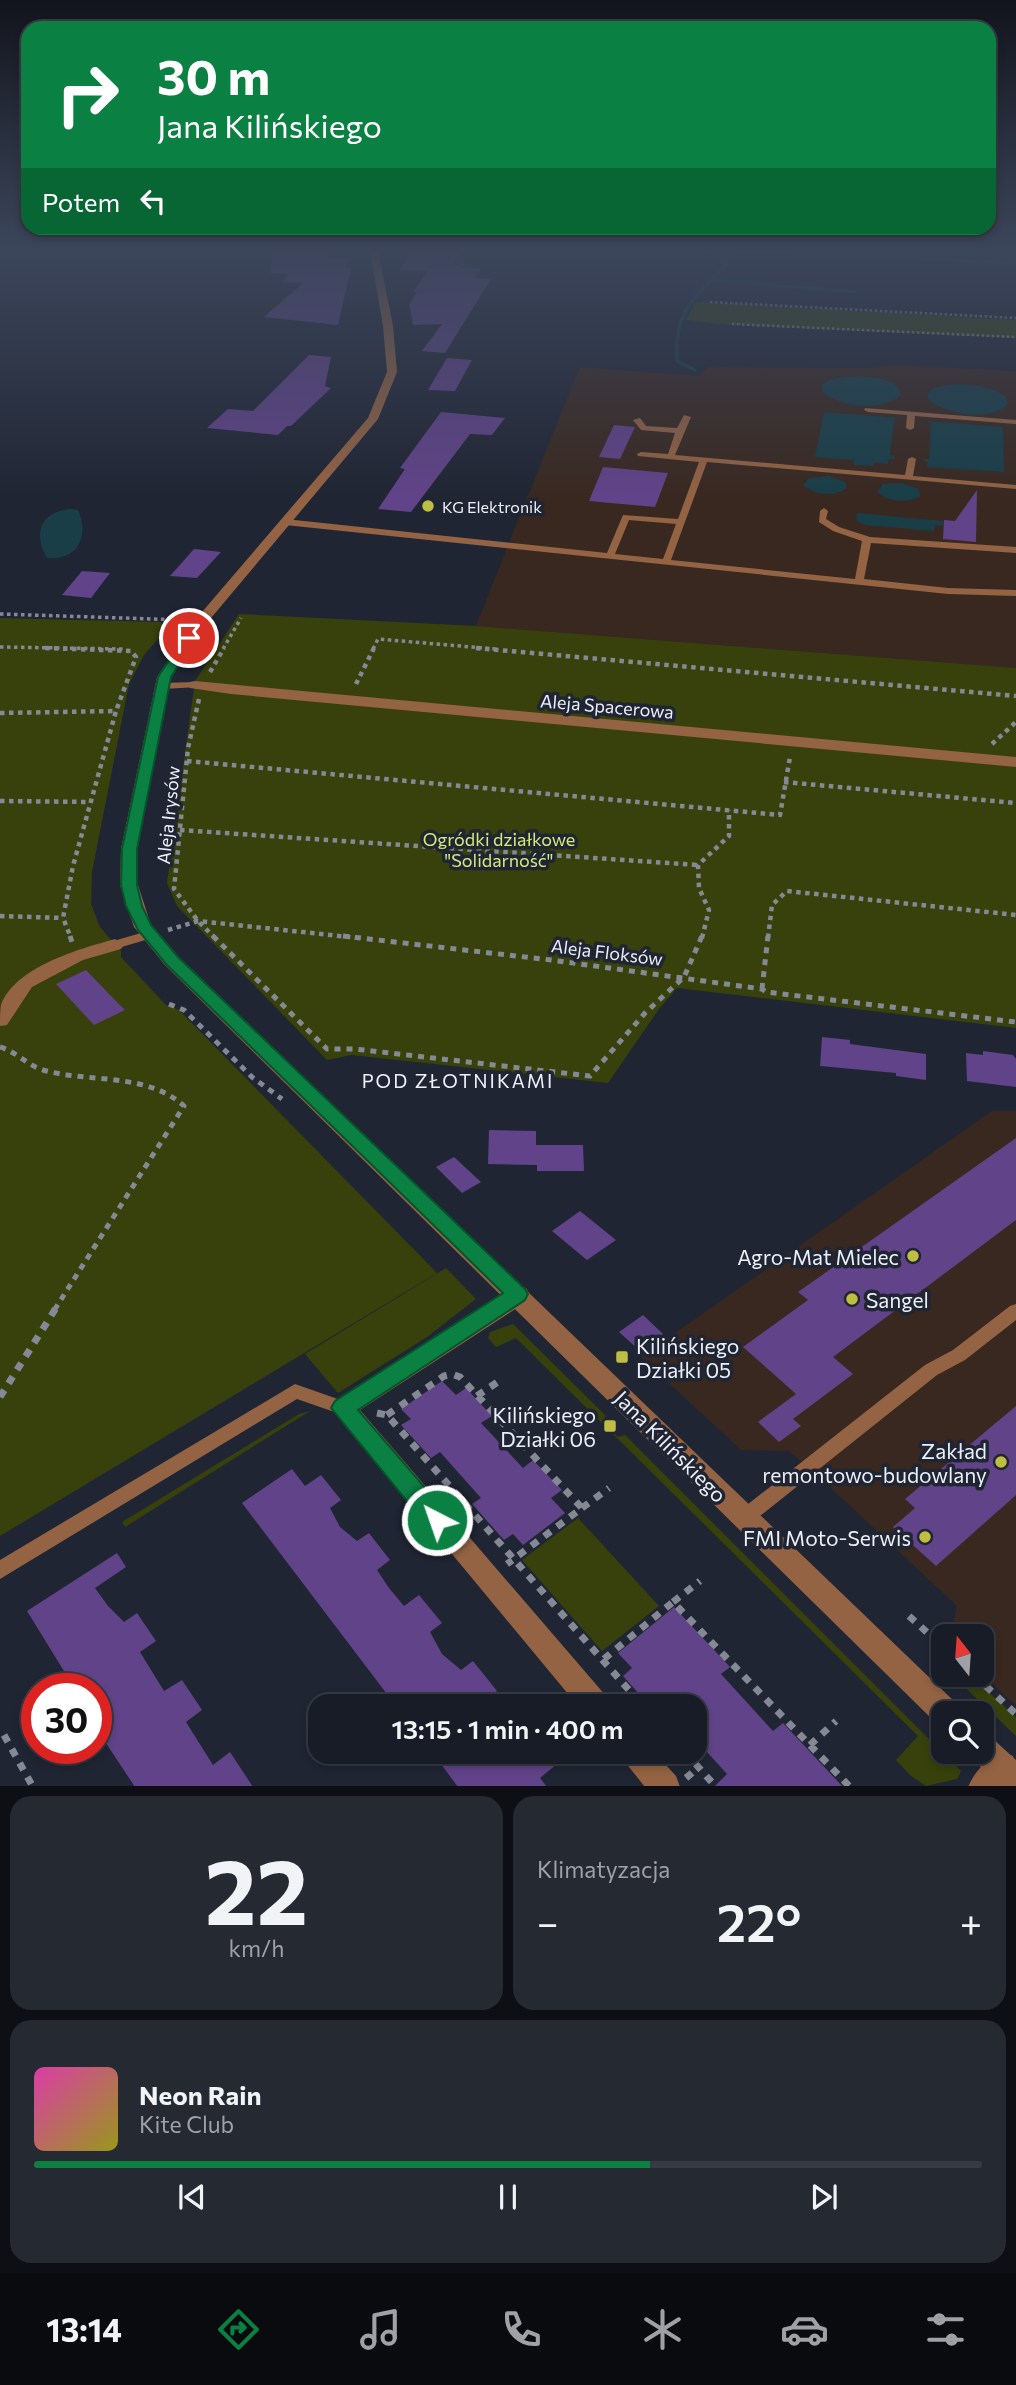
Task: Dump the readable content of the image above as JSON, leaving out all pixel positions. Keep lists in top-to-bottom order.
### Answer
{
  "streets": {
    "street": ["Aleja Spacerowa", "Jana Kilińskiego"],
    "path": ["Aleja Irysów", "Aleja Floksów"]
  },
  "crossings": [
    ["Aleja Spacerowa", "Aleja Irysów"],
    ["Aleja Irysów", "Aleja Floksów"]
  ],
  "districts": ["POD ZŁOTNIKAMI"],
  "parks": ["Ogródki działkowe \"Solidarność\""],
  "places": {
    "other": [
      "KG Elektronik",
      "Agro-Mat Mielec",
      "Sangel",
      "Zakład remontowo-budowlany",
      "FMI Moto-Serwis"
    ],
    "transit": ["Kilińskiego Działki 05", "Kilińskiego Działki 06"]
  },
  "north": "top",
  "page": {
    "turn": ["30 m", "Jana Kilińskiego"],
    "then": "Potem",
    "limit": "30",
    "trip": "13:15 · 1 min · 400 m",
    "tile": [
      ["22", "km/h"],
      "Klimatyzacja"
    ],
    "heat": ["−", "22°", "+"],
    "song": ["Neon Rain", "Kite Club"],
    "tabs": "13:14"
  }
}
